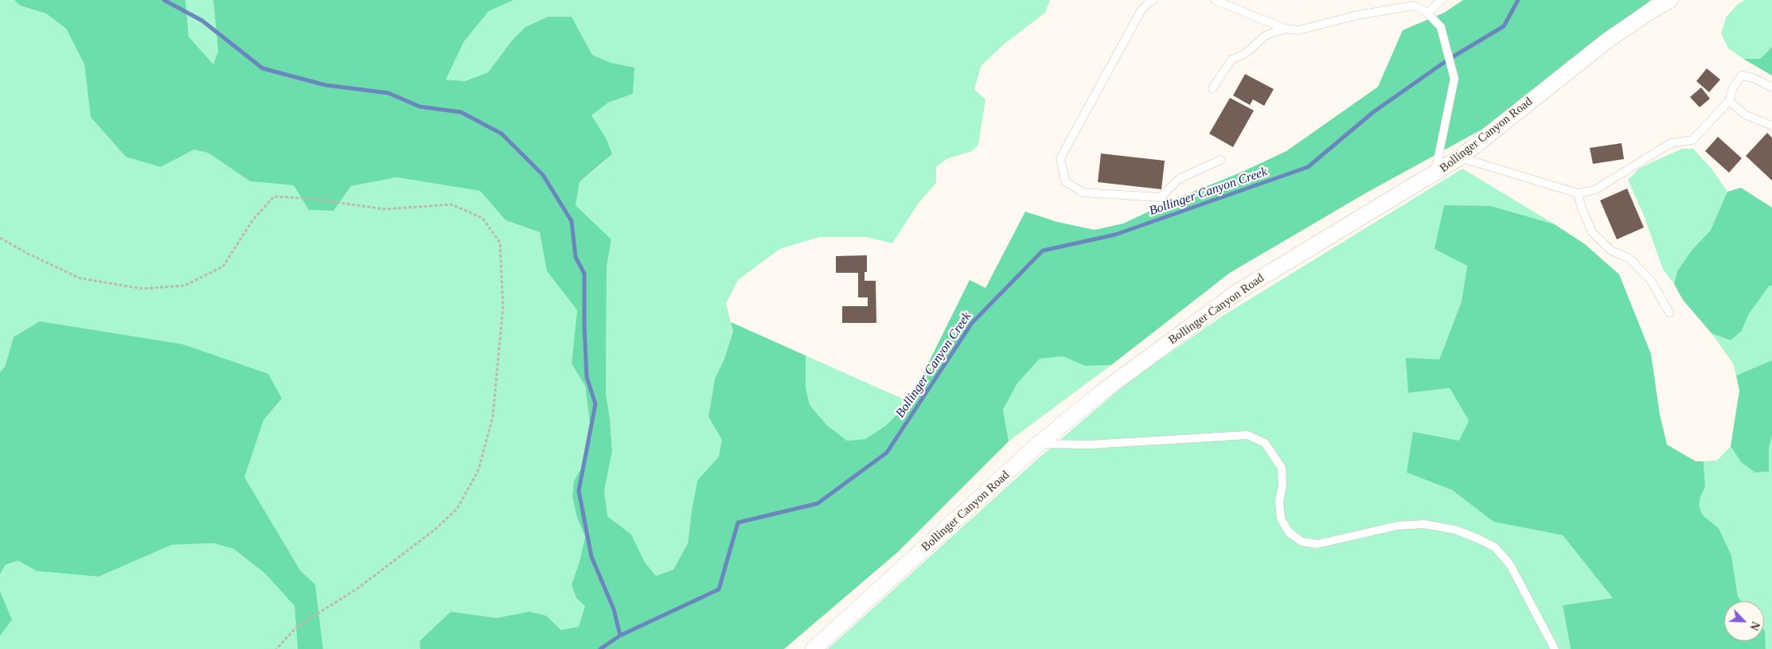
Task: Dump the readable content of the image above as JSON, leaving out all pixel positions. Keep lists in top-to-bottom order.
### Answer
{
  "streets": {
    "street": ["Bollinger Canyon Road"]
  },
  "water": ["Bollinger Canyon Creek"],
  "north": "bottom right"
}
